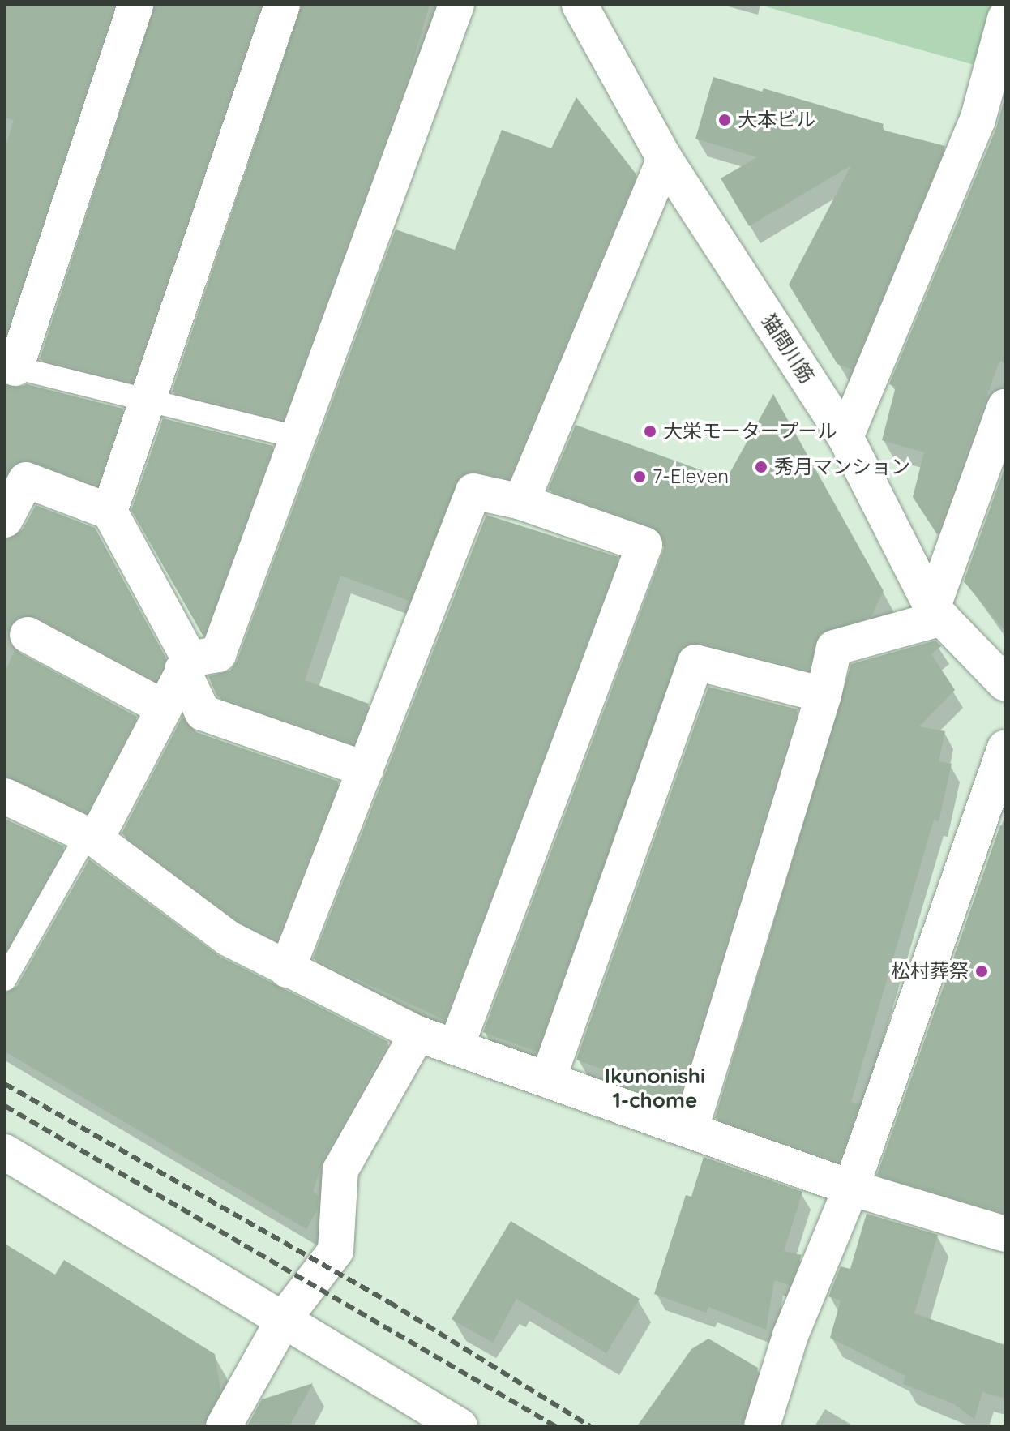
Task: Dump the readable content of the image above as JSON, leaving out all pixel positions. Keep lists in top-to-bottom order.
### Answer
{
  "streets": {
    "street": ["猫間川筋"]
  },
  "districts": ["Ikunonishi 1-chome"],
  "places": [
    "大本ビル",
    "大栄モータープール",
    "秀月マンション",
    "7-Eleven",
    "松村葬祭"
  ]
}
